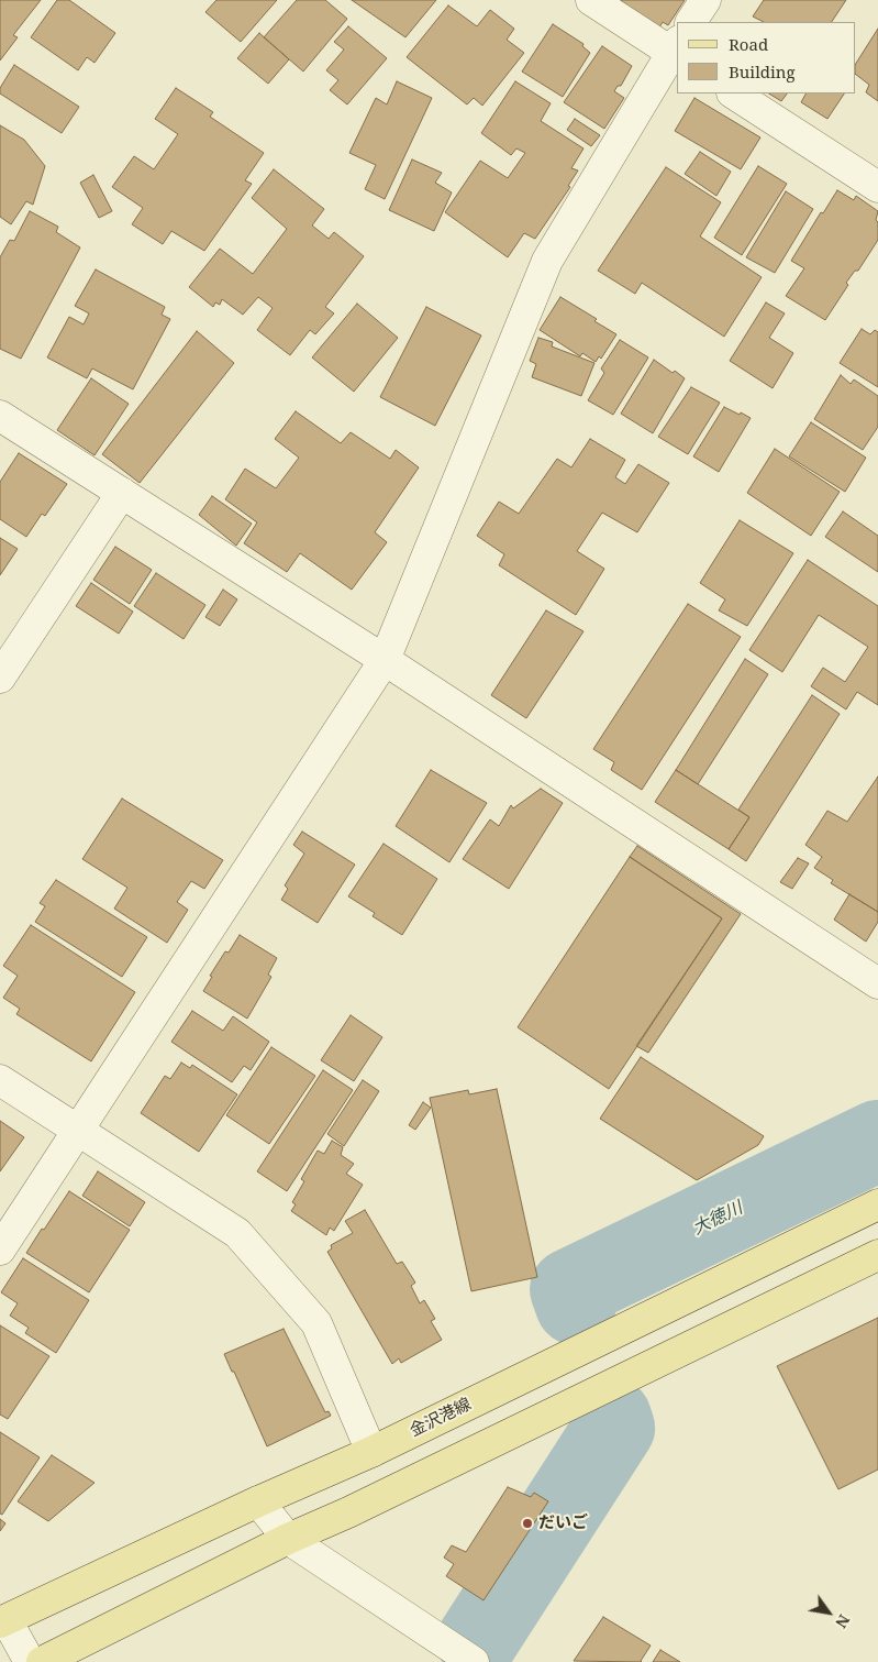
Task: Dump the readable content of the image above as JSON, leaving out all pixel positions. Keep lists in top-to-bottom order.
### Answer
{
  "streets": {
    "main road": ["金沢港線"]
  },
  "water": ["大徳川"],
  "places": ["だいご"],
  "legend": ["Road", "Building"],
  "north": "bottom right"
}
